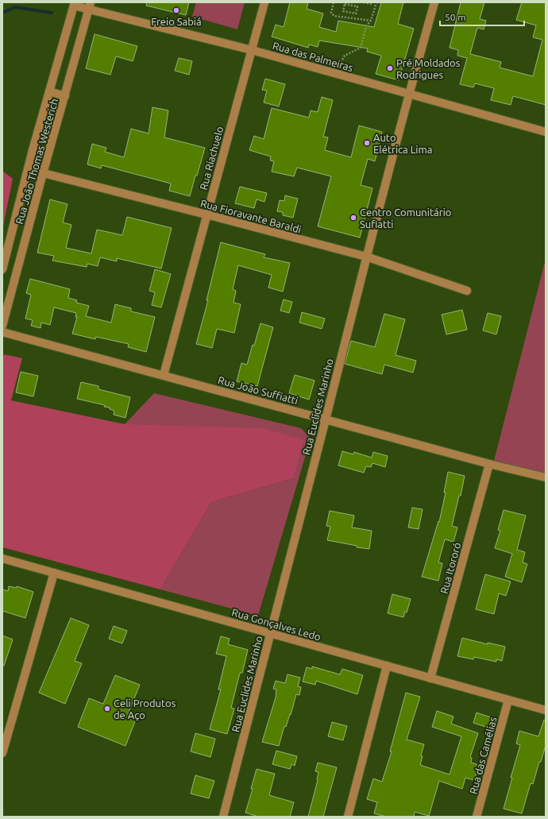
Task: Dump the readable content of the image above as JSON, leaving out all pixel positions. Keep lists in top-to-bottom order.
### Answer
{
  "streets": {
    "street": [
      "Rua das Palmeiras",
      "Rua Riachuelo",
      "Rua João Thomas Westerich",
      "Rua Fioravante Baraldi",
      "Rua João Suffiatti",
      "Rua Euclides Marinho",
      "Rua Itororó",
      "Rua Gonçalves Ledo",
      "Rua das Camélias"
    ]
  },
  "crossings": [
    ["Rua das Palmeiras", "Rua Riachuelo"],
    ["Rua das Palmeiras", "Rua João Thomas Westerich"],
    ["Rua das Palmeiras", "Rua Euclides Marinho"],
    ["Rua Riachuelo", "Rua Fioravante Baraldi"],
    ["Rua Riachuelo", "Rua João Suffiatti"],
    ["Rua João Thomas Westerich", "Rua Fioravante Baraldi"],
    ["Rua Fioravante Baraldi", "Rua Euclides Marinho"],
    ["Rua João Suffiatti", "Rua Euclides Marinho"],
    ["Rua João Suffiatti", "Rua Itororó"],
    ["Rua Euclides Marinho", "Rua Gonçalves Ledo"],
    ["Rua Itororó", "Rua Gonçalves Ledo"],
    ["Rua Gonçalves Ledo", "Rua das Camélias"]
  ],
  "places": [
    "Freio Sabiá",
    "Pré Moldados Rodrigues",
    "Auto Elétrica Lima",
    "Centro Comunitário Sufiatti",
    "Celi Produtos de Aço"
  ],
  "scale_bar": "50 m"
}
